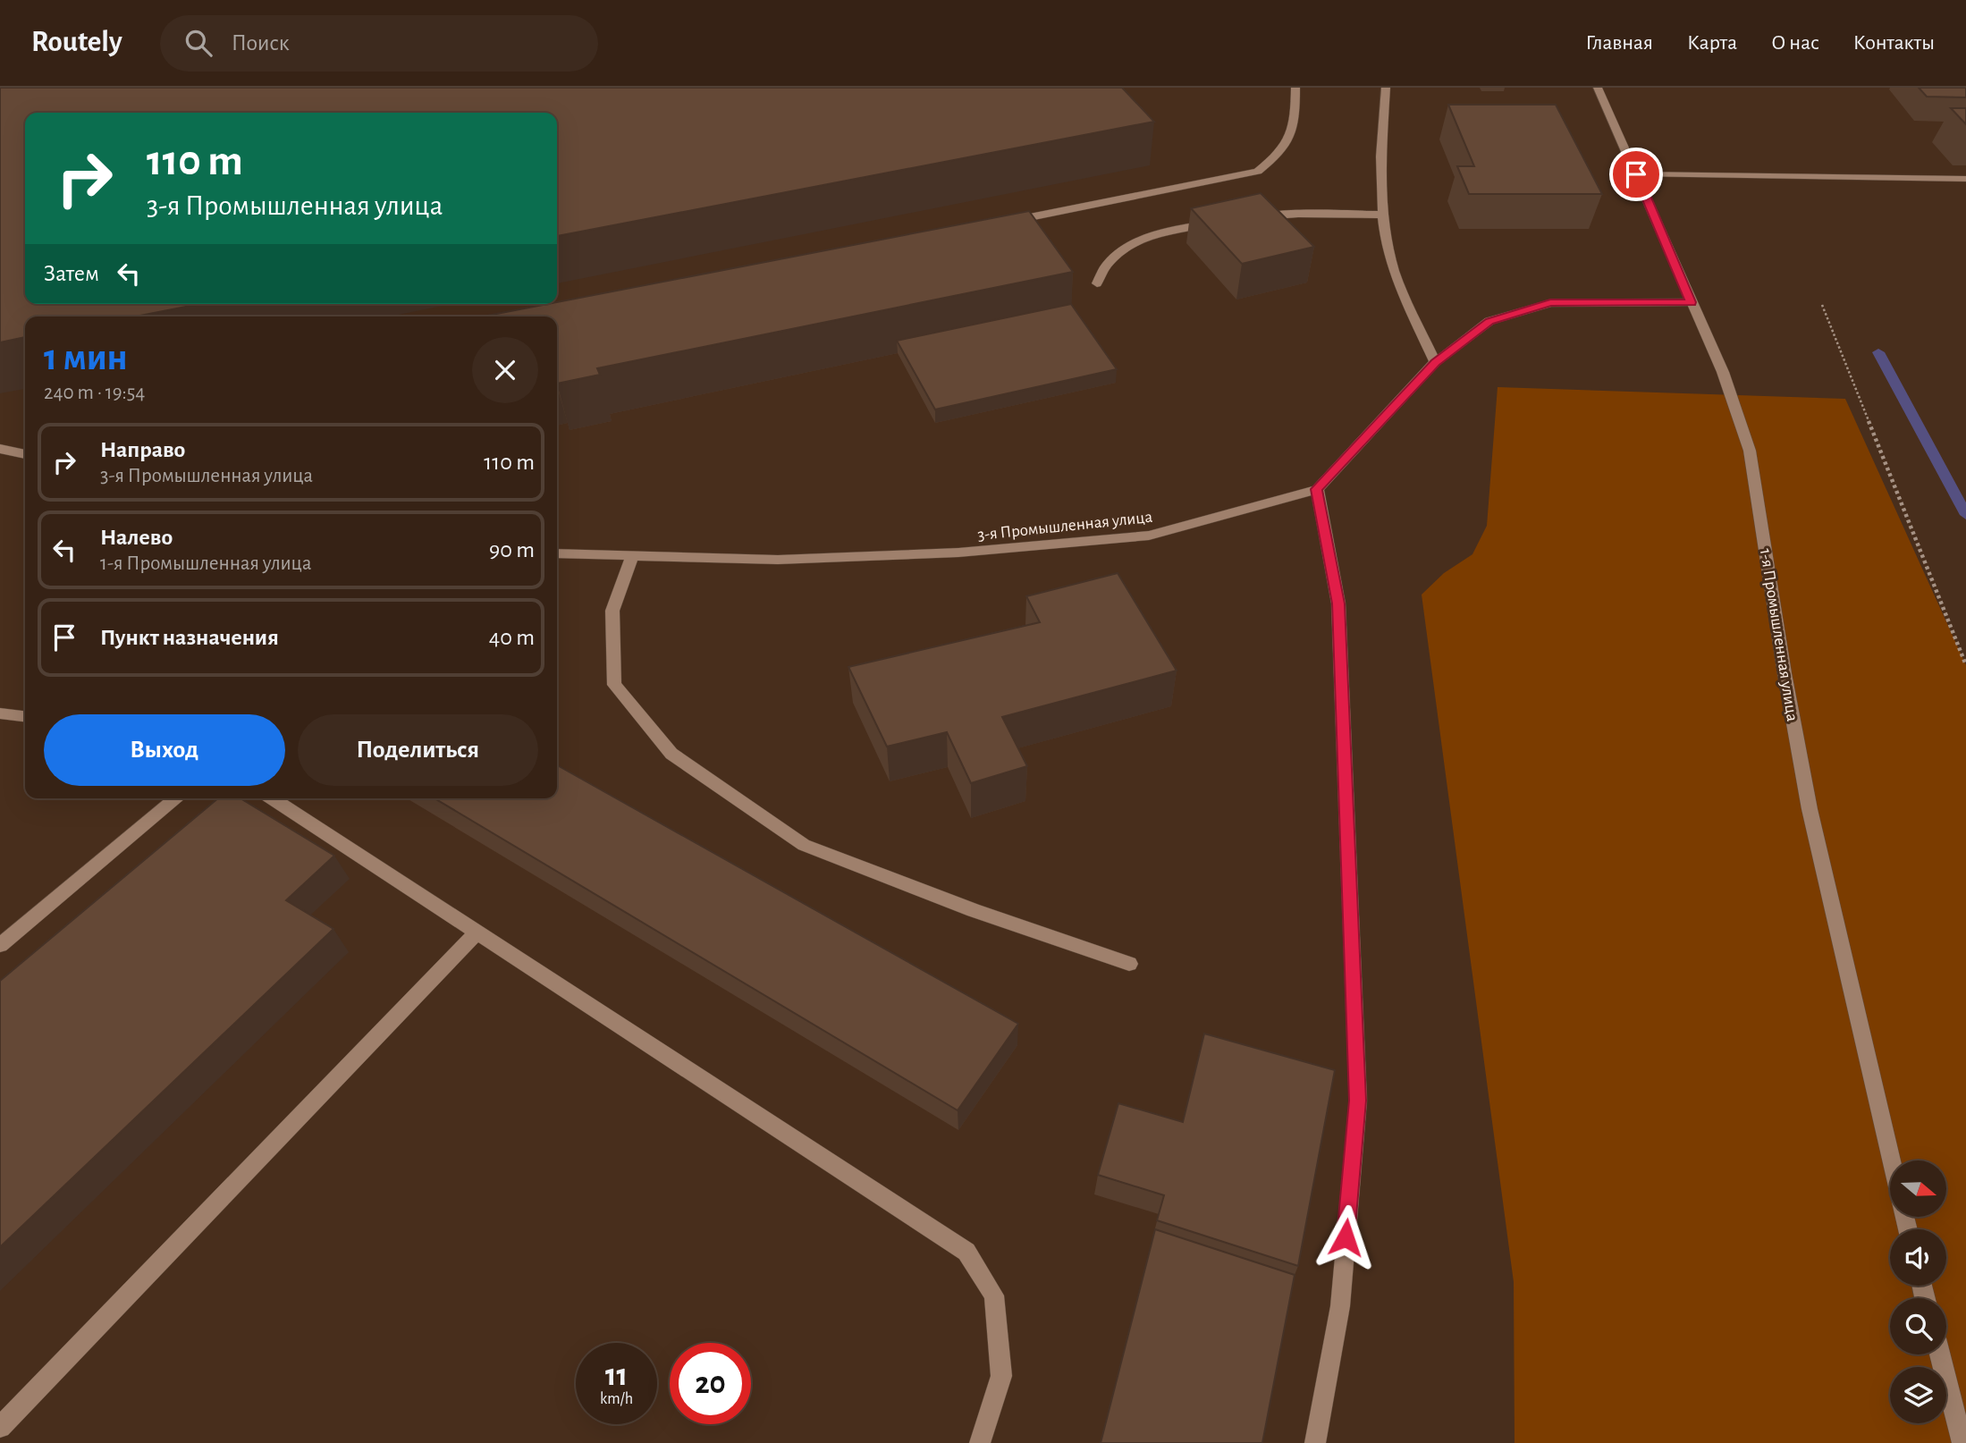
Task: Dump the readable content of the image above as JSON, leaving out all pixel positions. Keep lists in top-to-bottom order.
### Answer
{
  "streets": {
    "main road": ["3-я Промышленная улица", "1-я Промышленная улица"]
  },
  "north": "right",
  "page": {
    "header": "Routely",
    "search": "Поиск",
    "nav": [
      "Главная",
      "Карта",
      "О нас",
      "Контакты"
    ],
    "turn": ["110 m", "3-я Промышленная улица"],
    "then": "Затем",
    "heading": ["1 мин", "240 m · 19:54"],
    "list": [
      {
        "name": "Направо",
        "note": "3-я Промышленная улица",
        "value": "110 m"
      },
      {
        "name": "Налево",
        "note": "1-я Промышленная улица",
        "value": "90 m"
      },
      {
        "name": "Пункт назначения",
        "value": "40 m"
      }
    ],
    "buttons": ["Выход", "Поделиться"],
    "speed": "11 km/h",
    "limit": "20"
  }
}
